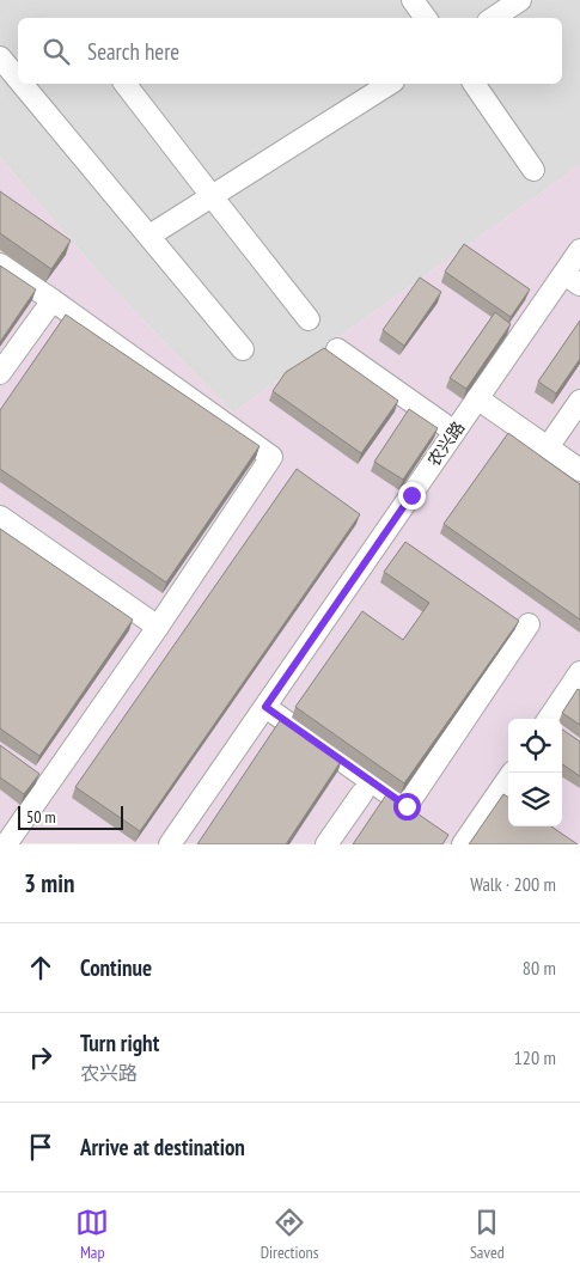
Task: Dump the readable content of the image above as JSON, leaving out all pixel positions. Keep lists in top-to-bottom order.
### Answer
{
  "streets": {
    "street": ["农兴路"]
  },
  "scale_bar": "50 m",
  "page": {
    "search": "Search here",
    "scale": "50 m",
    "heading": ["3 min", "Walk · 200 m"],
    "list": [
      ["Continue", "80 m"],
      ["Turn right", "农兴路", "120 m"],
      "Arrive at destination"
    ],
    "nav": ["Map", "Directions", "Saved"]
  }
}
